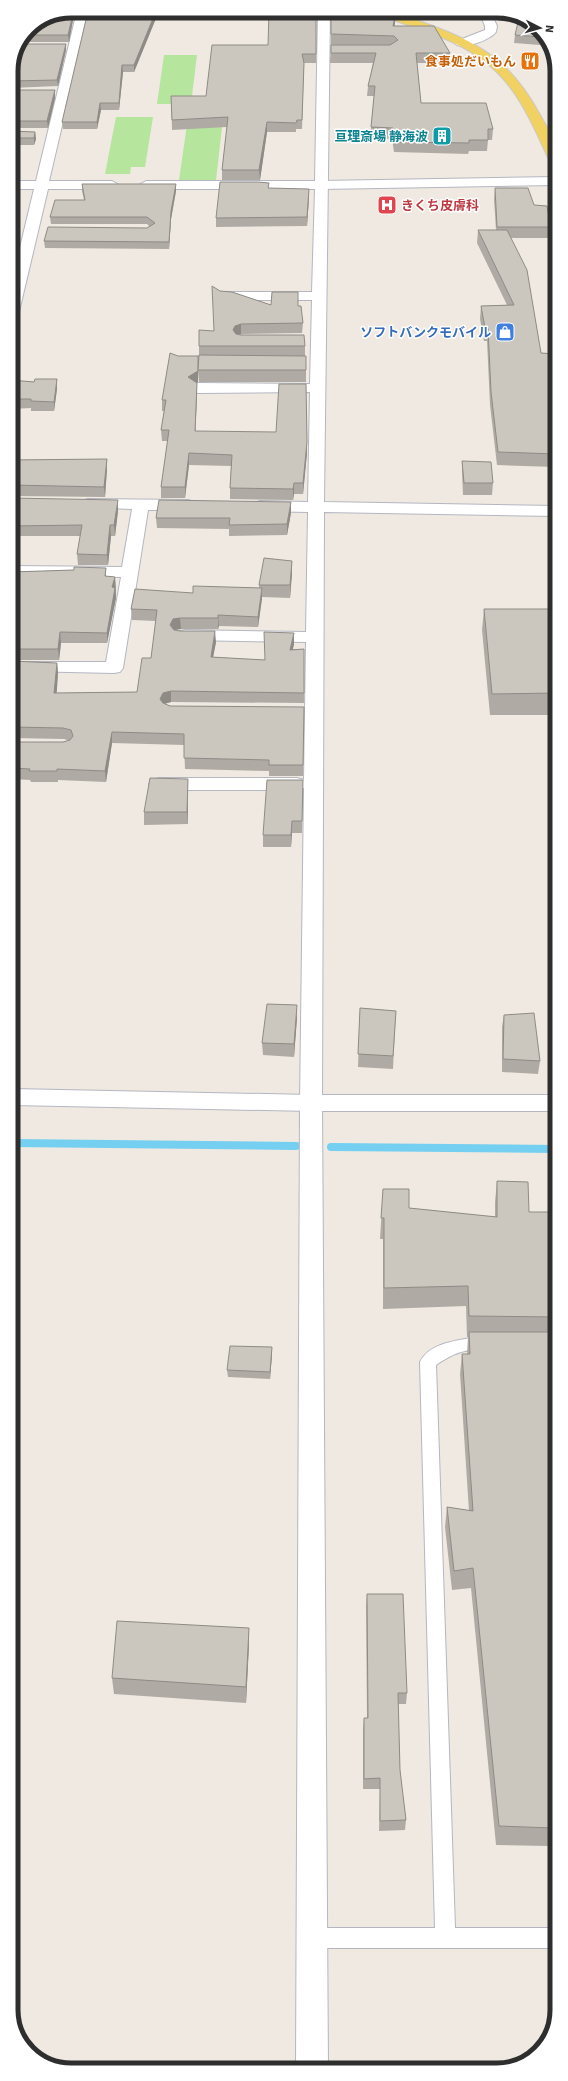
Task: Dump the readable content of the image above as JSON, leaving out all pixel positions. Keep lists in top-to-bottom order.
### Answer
{
  "places": {
    "restaurant": ["食事処だいもん"],
    "building": ["亘理斎場 静海波"],
    "hospital": ["きくち皮膚科"],
    "shop": ["ソフトバンクモバイル"]
  },
  "north": "right"
}
